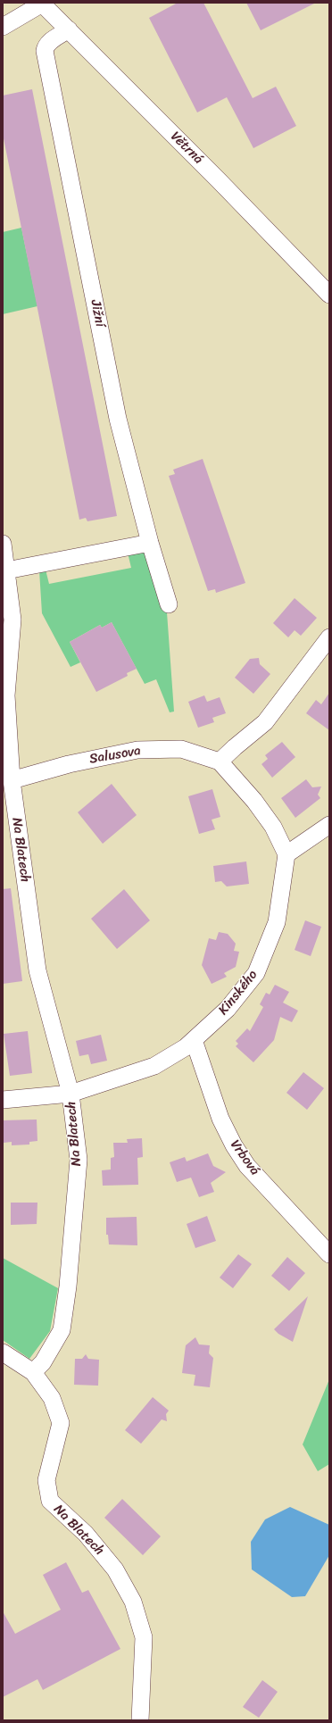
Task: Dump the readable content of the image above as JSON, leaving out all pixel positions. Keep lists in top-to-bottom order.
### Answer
{
  "streets": {
    "street": [
      "Větrná",
      "Jižní",
      "Salusova",
      "Na Blatech",
      "Kinského",
      "Vrbová"
    ]
  },
  "crossings": [
    ["Větrná", "Jižní"],
    ["Salusova", "Na Blatech"],
    ["Na Blatech", "Kinského"],
    ["Kinského", "Vrbová"]
  ]
}
